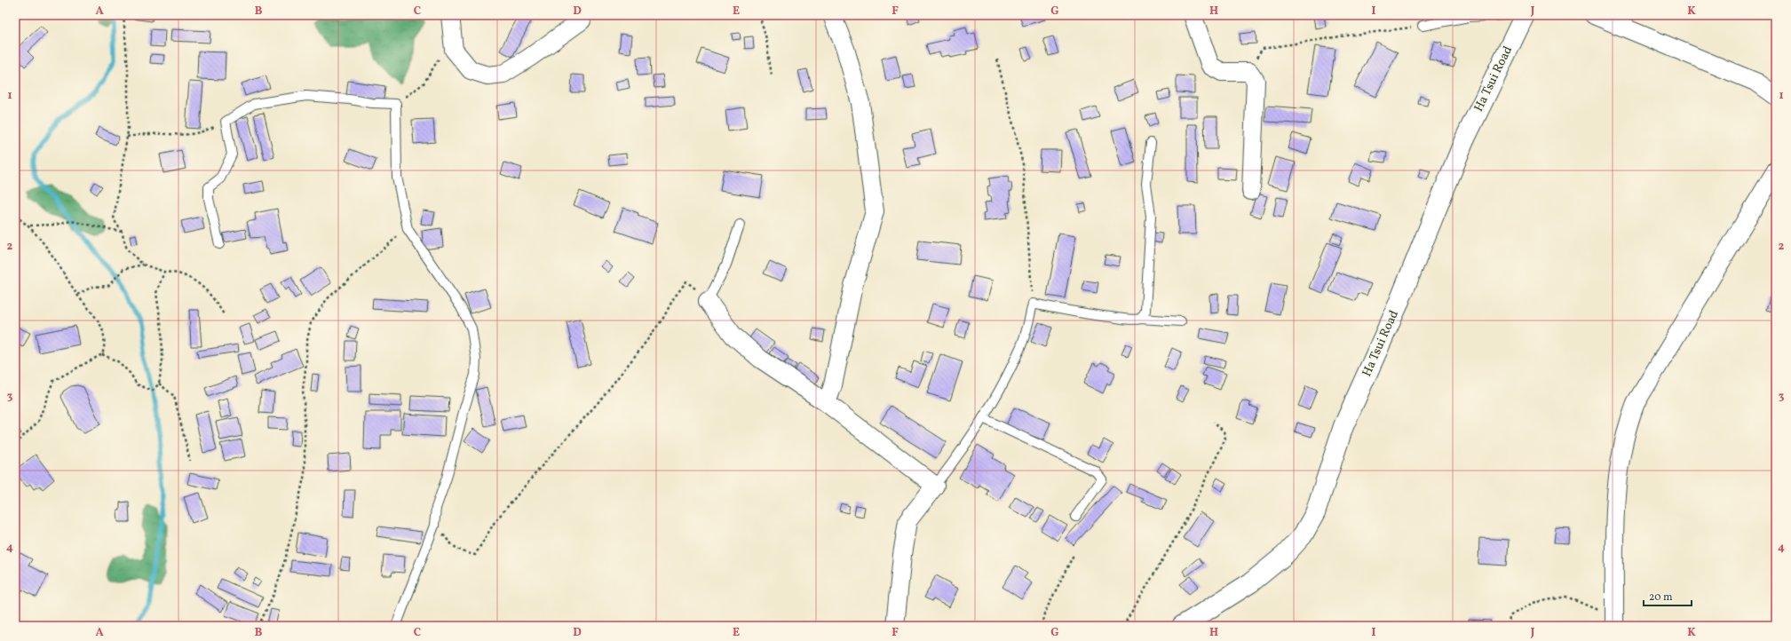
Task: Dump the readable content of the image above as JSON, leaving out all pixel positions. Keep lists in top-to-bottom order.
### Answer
{
  "streets": {
    "street": ["Ha Tsui Road"]
  },
  "scale_bar": "20 m",
  "grid": {
    "columns": [
      "A",
      "B",
      "C",
      "D",
      "E",
      "F",
      "G",
      "H",
      "I",
      "J",
      "K"
    ],
    "rows": [
      "1",
      "2",
      "3",
      "4"
    ]
  }
}
